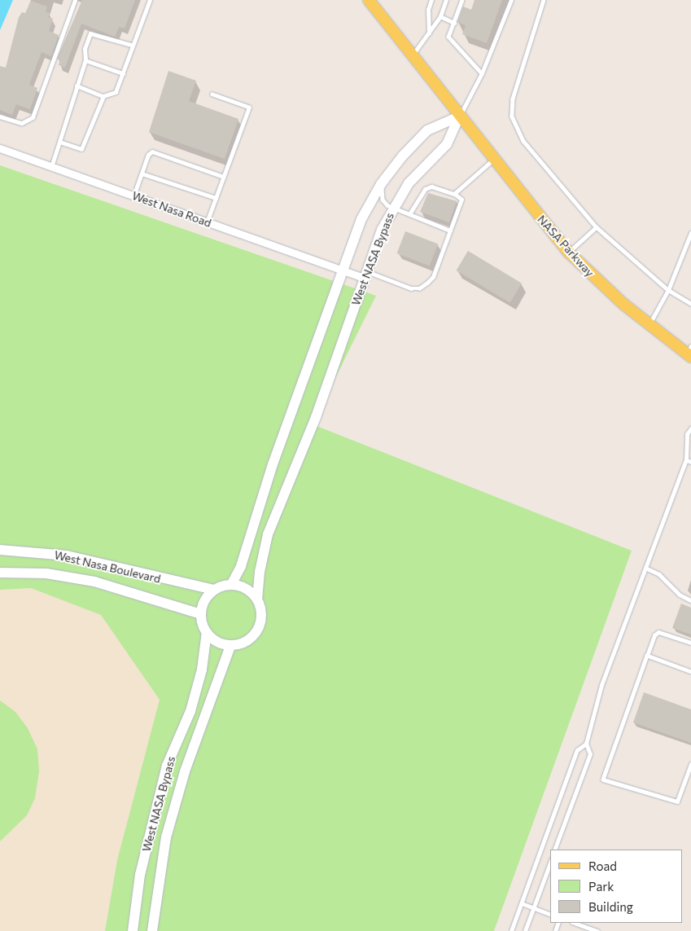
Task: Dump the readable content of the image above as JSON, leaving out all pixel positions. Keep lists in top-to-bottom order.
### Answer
{
  "streets": {
    "main road": ["NASA Parkway"],
    "street": ["West Nasa Road", "West NASA Bypass", "West Nasa Boulevard"]
  },
  "crossings": [
    ["West Nasa Road", "West NASA Bypass"],
    ["NASA Parkway", "West NASA Bypass"],
    ["West NASA Bypass", "West Nasa Boulevard"]
  ],
  "legend": ["Road", "Park", "Building"]
}
